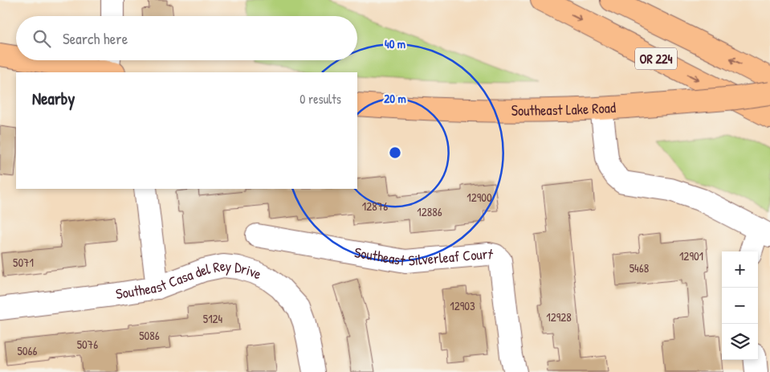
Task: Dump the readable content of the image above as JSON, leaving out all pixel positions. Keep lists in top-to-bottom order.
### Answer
{
  "streets": {
    "main road": ["OR 224", "Southeast Lake Road"],
    "street": ["Southeast Silverleaf Court", "Southeast Casa del Rey Drive"]
  },
  "house_numbers": [
    "12900",
    "12876",
    "12886",
    "12901",
    "5071",
    "5468",
    "12903",
    "12928",
    "5124",
    "5086",
    "5076",
    "5066"
  ],
  "page": {
    "search": "Search here",
    "heading": ["Nearby", "0 results"],
    "map_buttons": ["+", "−"]
  },
  "rings": ["40 m", "20 m"]
}
